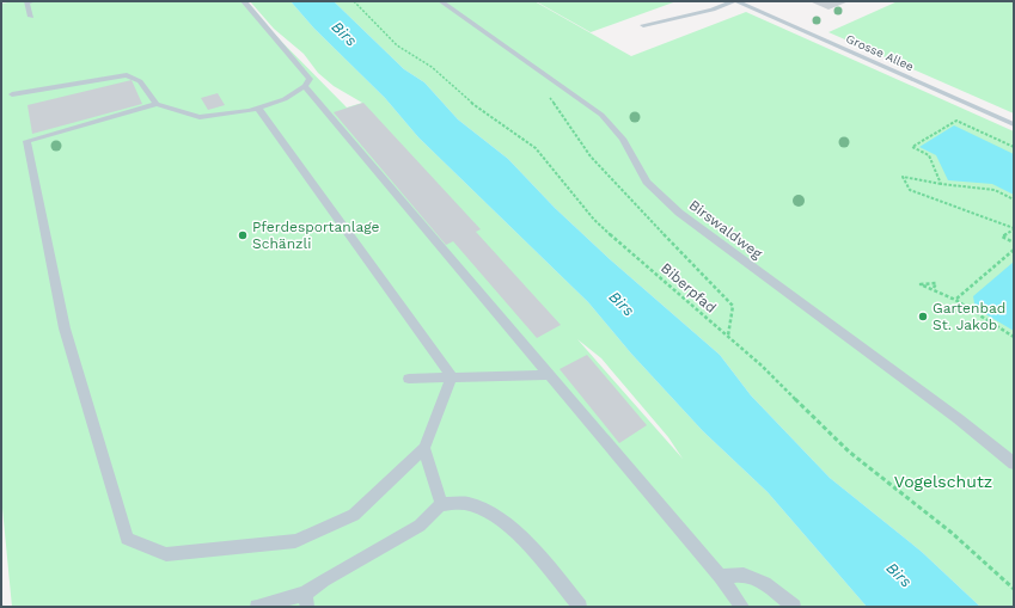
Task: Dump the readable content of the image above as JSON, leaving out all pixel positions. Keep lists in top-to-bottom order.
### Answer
{
  "streets": {
    "lane": ["Grosse Allee", "Birswaldweg"],
    "path": ["Biberpfad"]
  },
  "water": ["Birs"],
  "parks": ["Vogelschutz"],
  "places": ["Pferdesportanlage Schänzli", "Gartenbad St. Jakob"]
}
